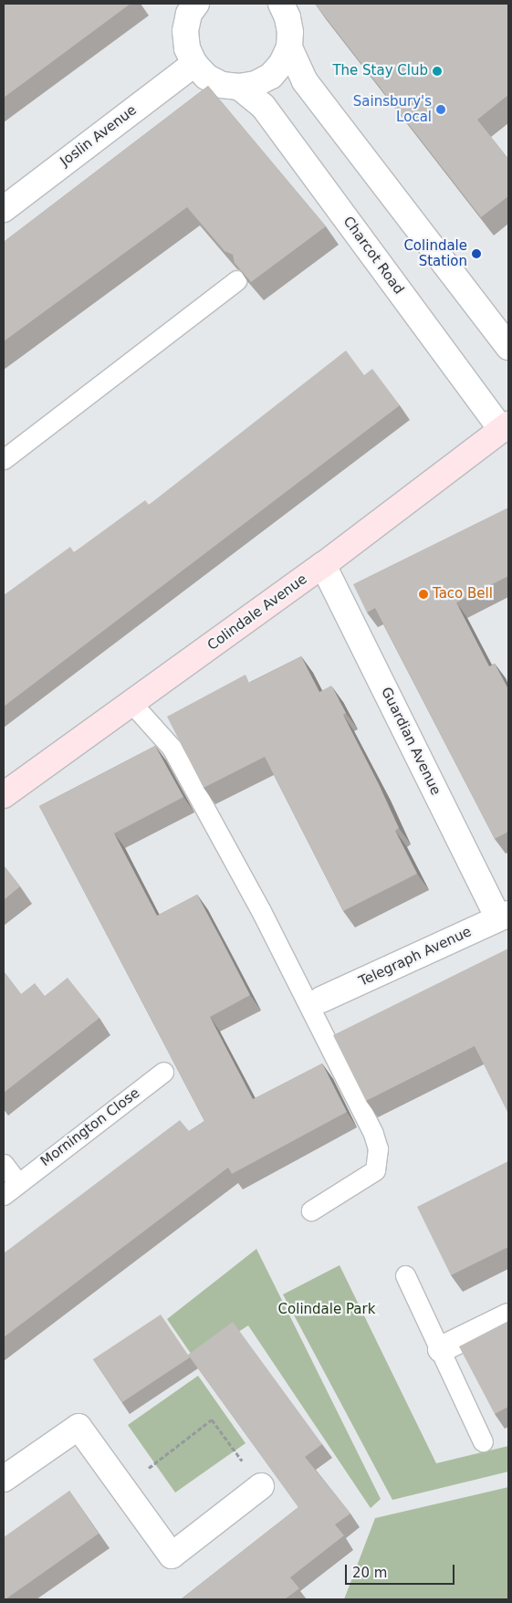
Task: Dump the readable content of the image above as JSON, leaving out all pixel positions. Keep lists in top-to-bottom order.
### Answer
{
  "streets": {
    "street": [
      "Joslin Avenue",
      "Charcot Road",
      "Colindale Avenue",
      "Guardian Avenue",
      "Telegraph Avenue"
    ],
    "lane": ["Mornington Close"]
  },
  "crossings": [
    ["Joslin Avenue", "Charcot Road"],
    ["Charcot Road", "Colindale Avenue"],
    ["Colindale Avenue", "Guardian Avenue"],
    ["Guardian Avenue", "Telegraph Avenue"]
  ],
  "parks": ["Colindale Park"],
  "places": [
    "The Stay Club",
    "Sainsbury's Local",
    "Colindale Station",
    "Taco Bell"
  ],
  "scale_bar": "20 m"
}
